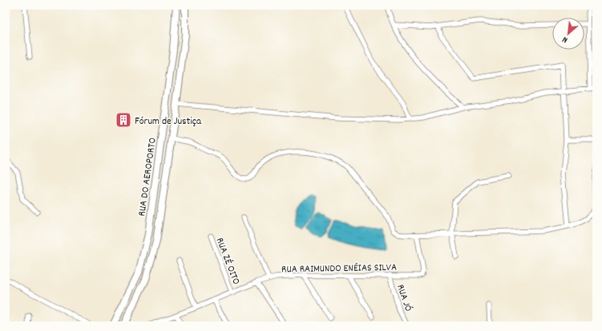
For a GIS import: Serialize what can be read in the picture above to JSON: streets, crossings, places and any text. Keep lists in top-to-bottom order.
{
  "streets": {
    "main road": ["RUA DO AEROPORTO"],
    "street": ["RUA ZÉ OITO", "RUA RAIMUNDO ENÉIAS SILVA", "RUA JÓ"]
  },
  "crossings": [
    ["RUA ZÉ OITO", "RUA RAIMUNDO ENÉIAS SILVA"],
    ["RUA RAIMUNDO ENÉIAS SILVA", "RUA JÓ"]
  ],
  "places": {
    "building": ["Fórum de Justiça"]
  },
  "north": "bottom left"
}
